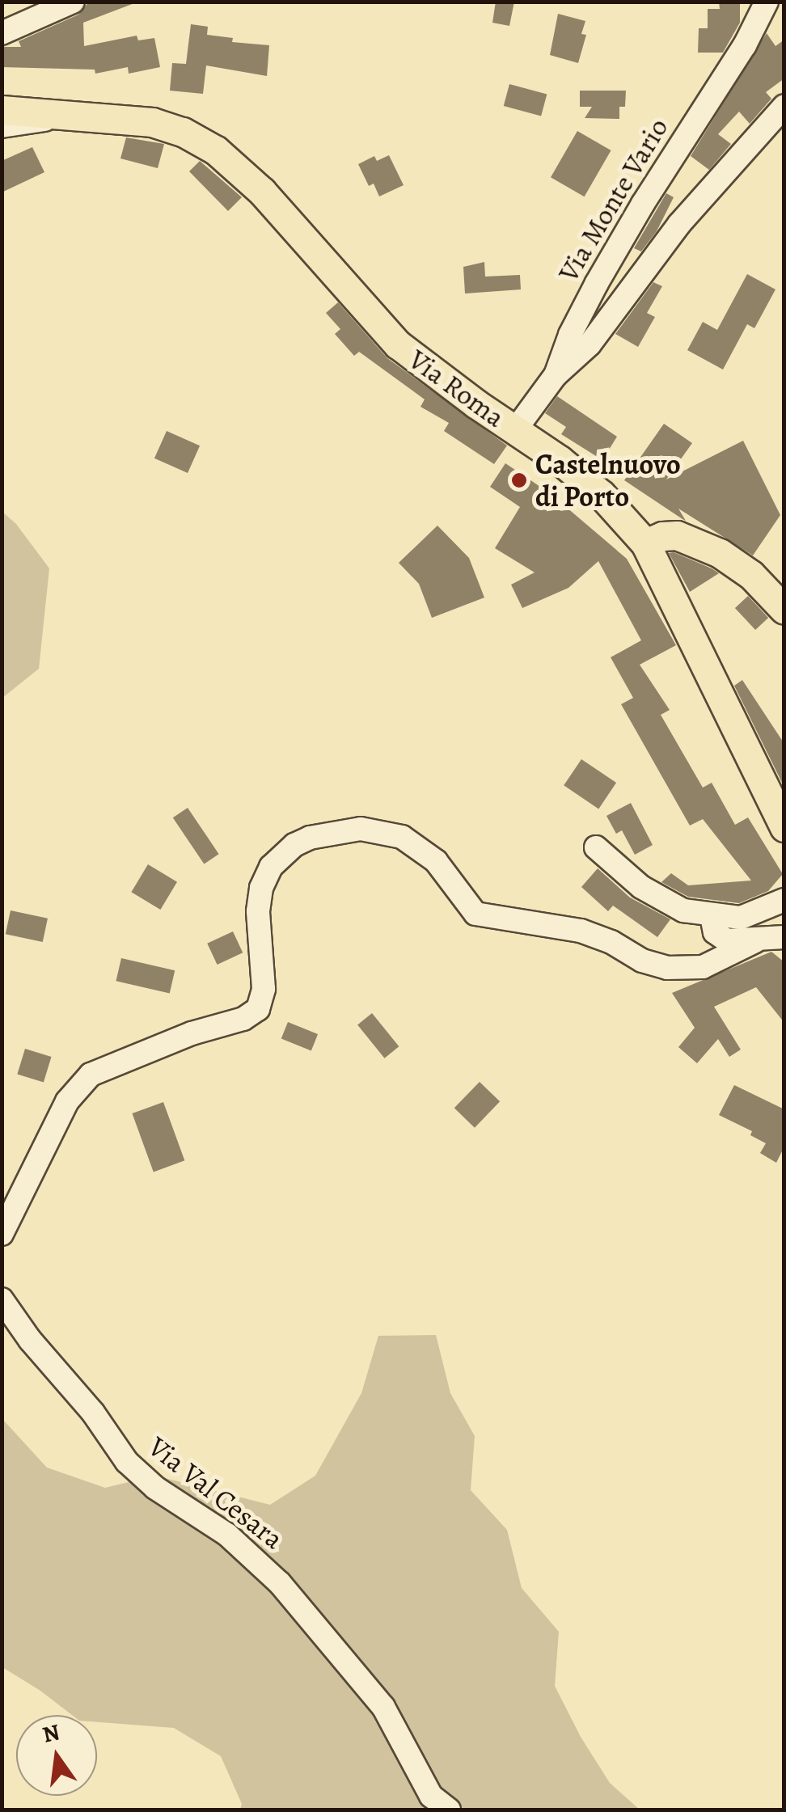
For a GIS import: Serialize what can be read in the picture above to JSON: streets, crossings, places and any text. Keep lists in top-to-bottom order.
{
  "streets": {
    "main road": ["Via Roma"],
    "street": ["Via Monte Vario", "Via Val Cesara"]
  },
  "crossings": [
    ["Via Monte Vario", "Via Roma"]
  ],
  "places": ["Castelnuovo di Porto"],
  "north": "top"
}
